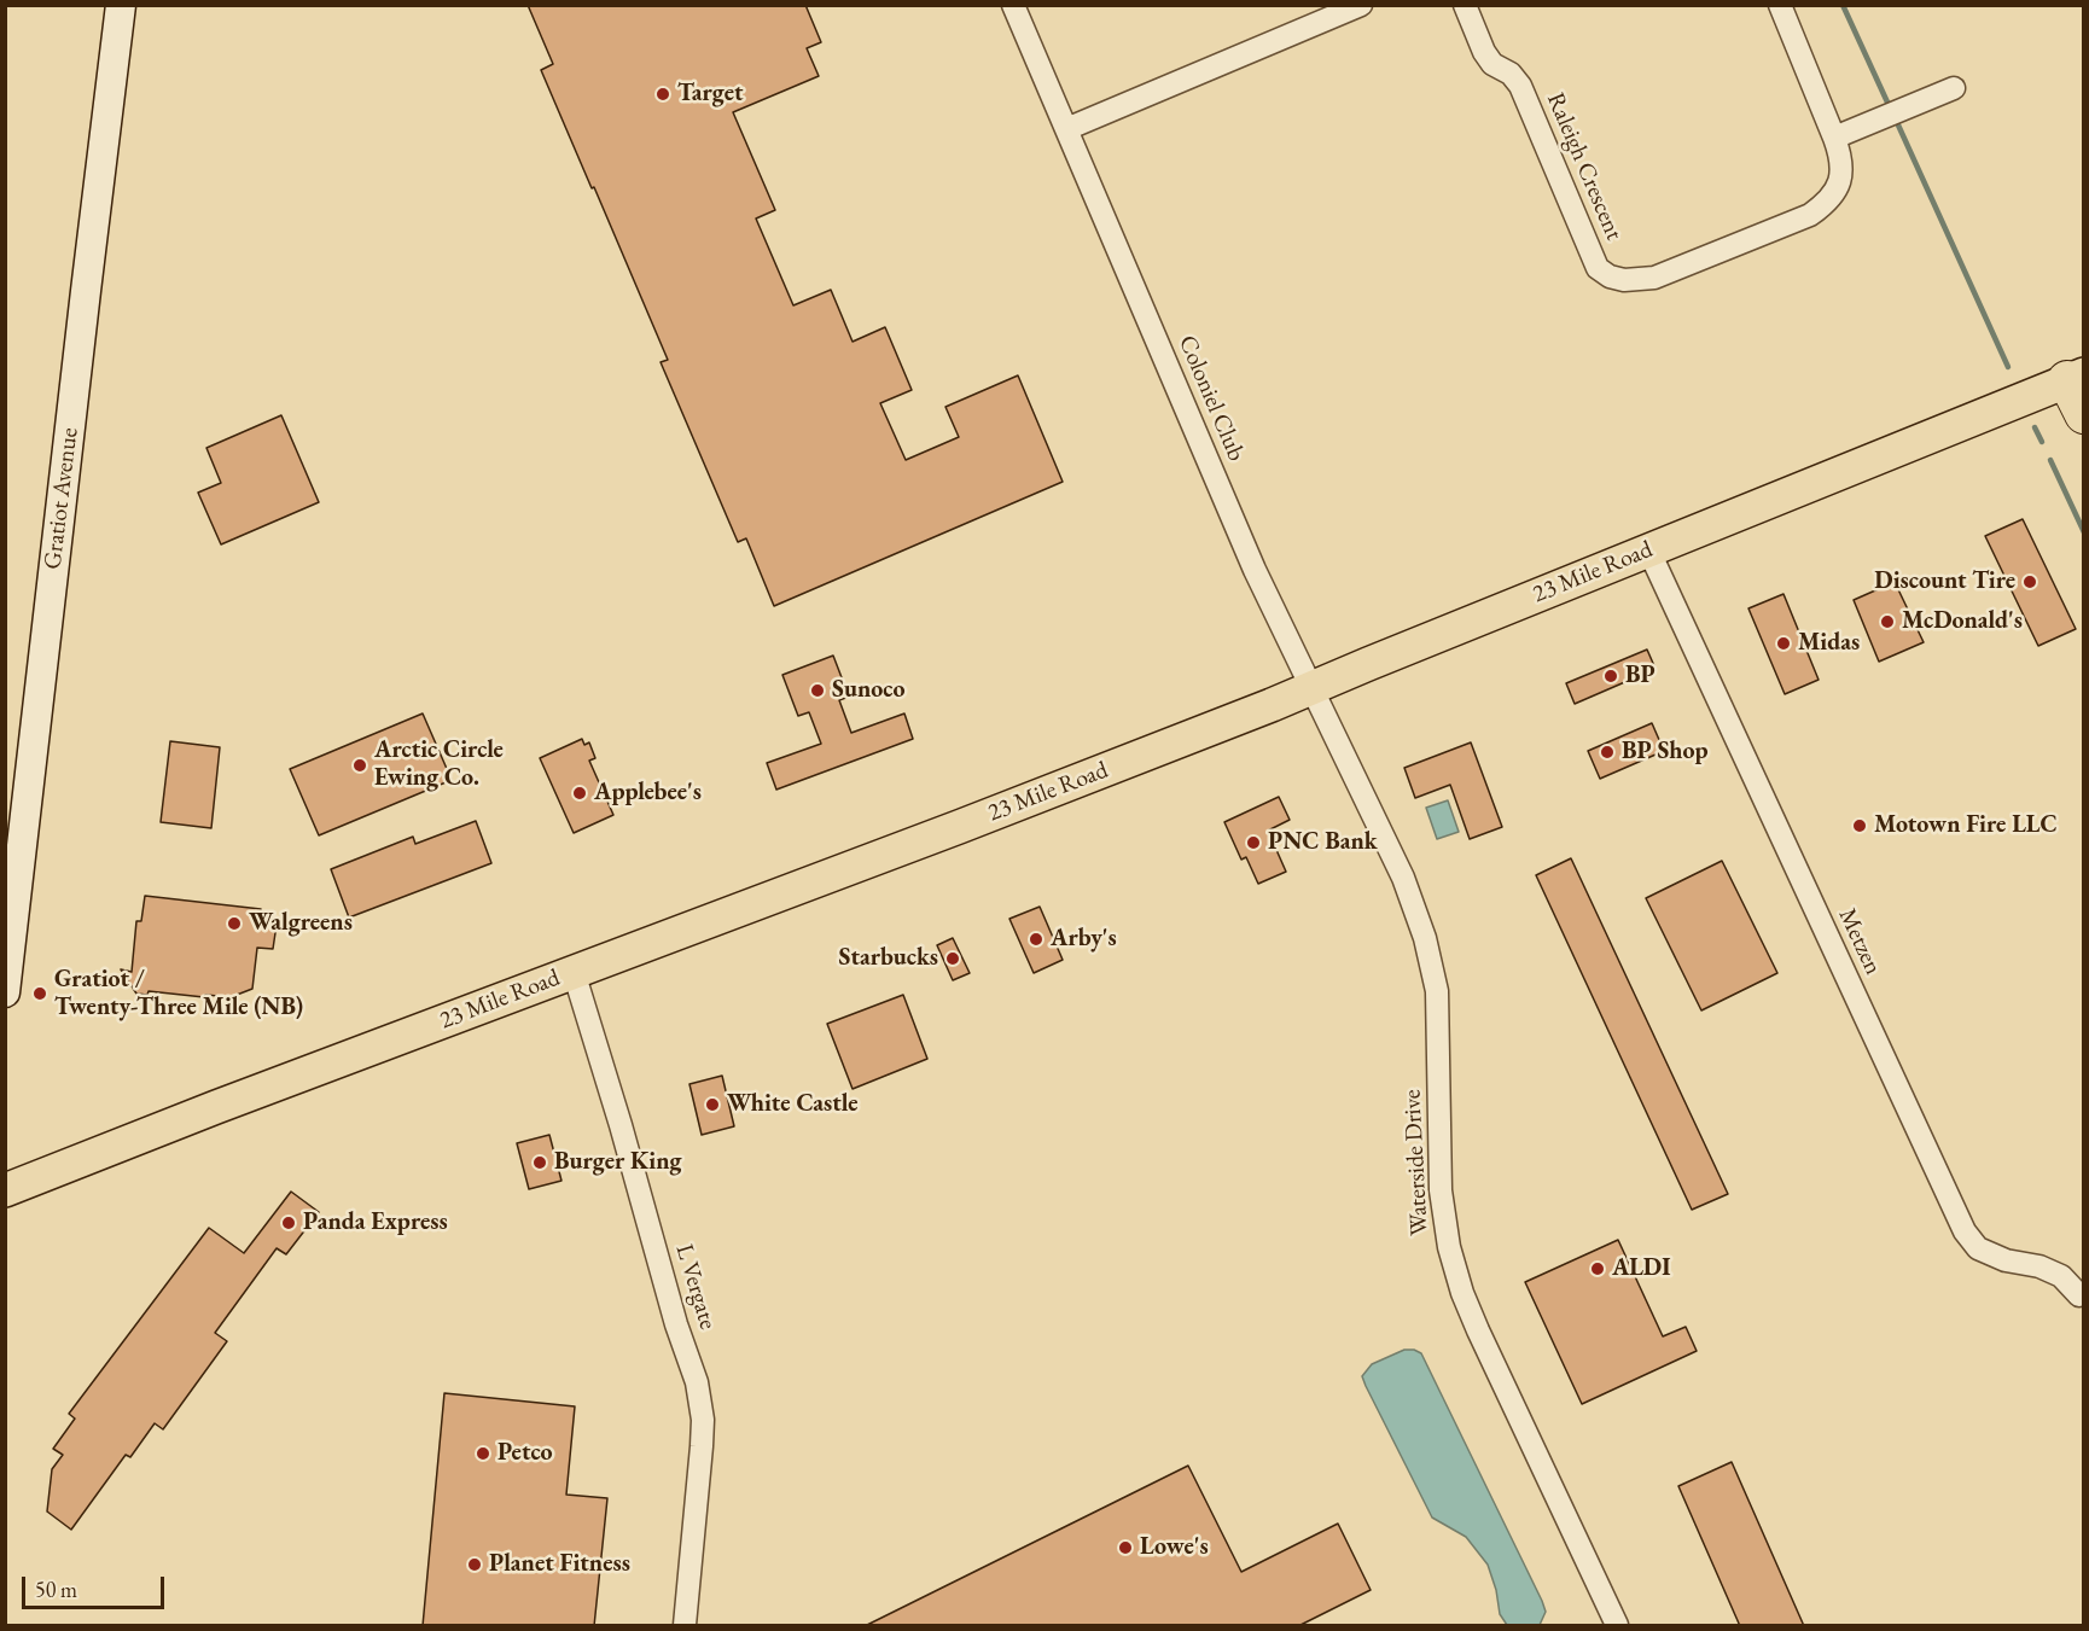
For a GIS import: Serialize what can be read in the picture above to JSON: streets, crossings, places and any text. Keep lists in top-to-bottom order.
{
  "streets": {
    "main road": ["Gratiot Avenue", "23 Mile Road"],
    "street": [
      "Raleigh Crescent",
      "Coloniel Club",
      "Metzen",
      "Waterside Drive",
      "L Vergate"
    ]
  },
  "crossings": [
    ["Coloniel Club", "23 Mile Road"],
    ["Coloniel Club", "Waterside Drive"],
    ["23 Mile Road", "Metzen"],
    ["23 Mile Road", "Waterside Drive"],
    ["23 Mile Road", "L Vergate"]
  ],
  "places": [
    "Target",
    "Discount Tire",
    "McDonald's",
    "Midas",
    "BP",
    "Sunoco",
    "BP Shop",
    "Arctic Circle Ewing Co.",
    "Applebee's",
    "Motown Fire LLC",
    "PNC Bank",
    "Walgreens",
    "Arby's",
    "Starbucks",
    "Gratiot / Twenty-Three Mile (NB)",
    "White Castle",
    "Burger King",
    "Panda Express",
    "ALDI",
    "Petco",
    "Lowe's",
    "Planet Fitness"
  ],
  "scale_bar": "50 m"
}
